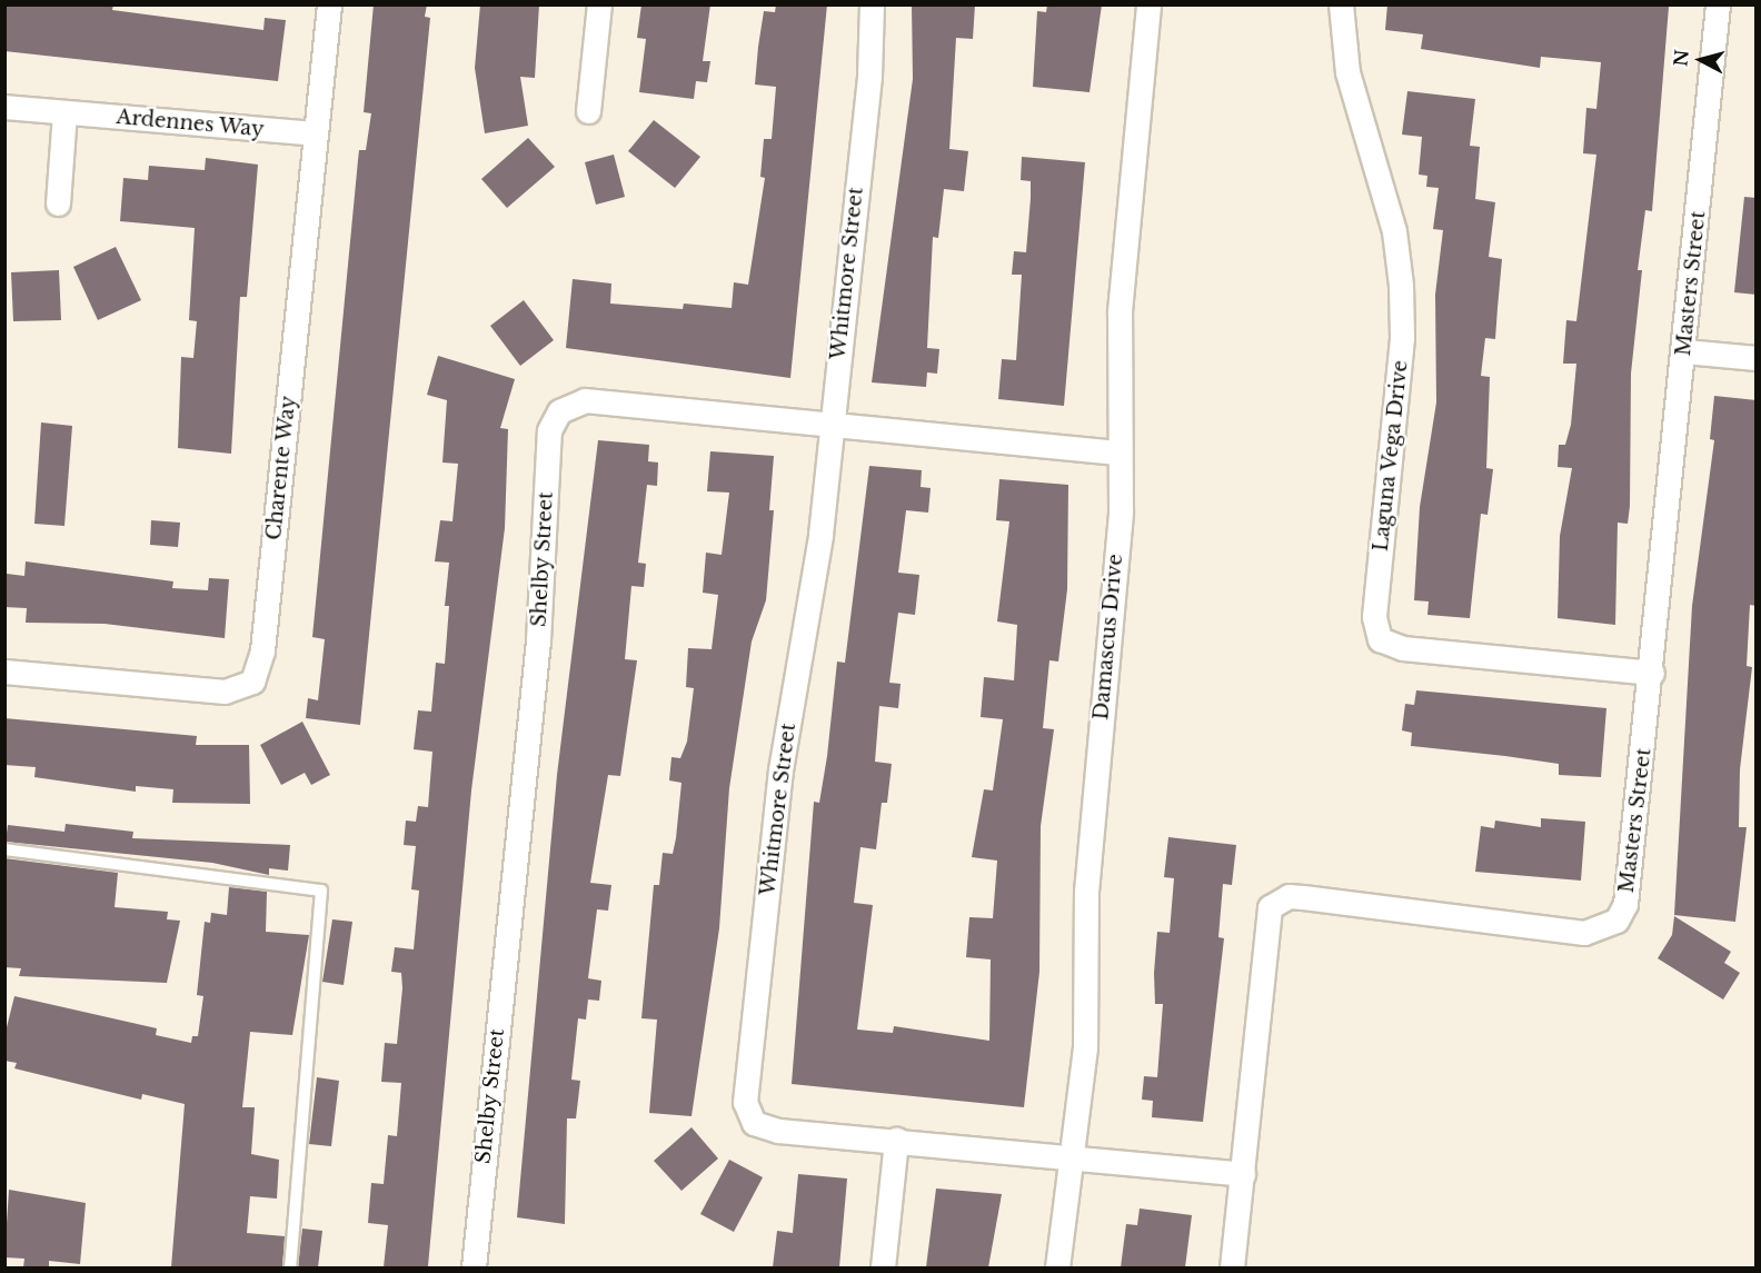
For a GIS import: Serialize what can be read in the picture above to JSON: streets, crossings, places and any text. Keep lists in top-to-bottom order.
{
  "streets": {
    "street": [
      "Ardennes Way",
      "Whitmore Street",
      "Masters Street",
      "Laguna Vega Drive",
      "Charente Way",
      "Shelby Street",
      "Damascus Drive"
    ]
  },
  "crossings": [
    ["Ardennes Way", "Charente Way"],
    ["Whitmore Street", "Masters Street"],
    ["Whitmore Street", "Shelby Street"],
    ["Whitmore Street", "Damascus Drive"],
    ["Masters Street", "Laguna Vega Drive"],
    ["Shelby Street", "Damascus Drive"]
  ],
  "north": "left"
}
